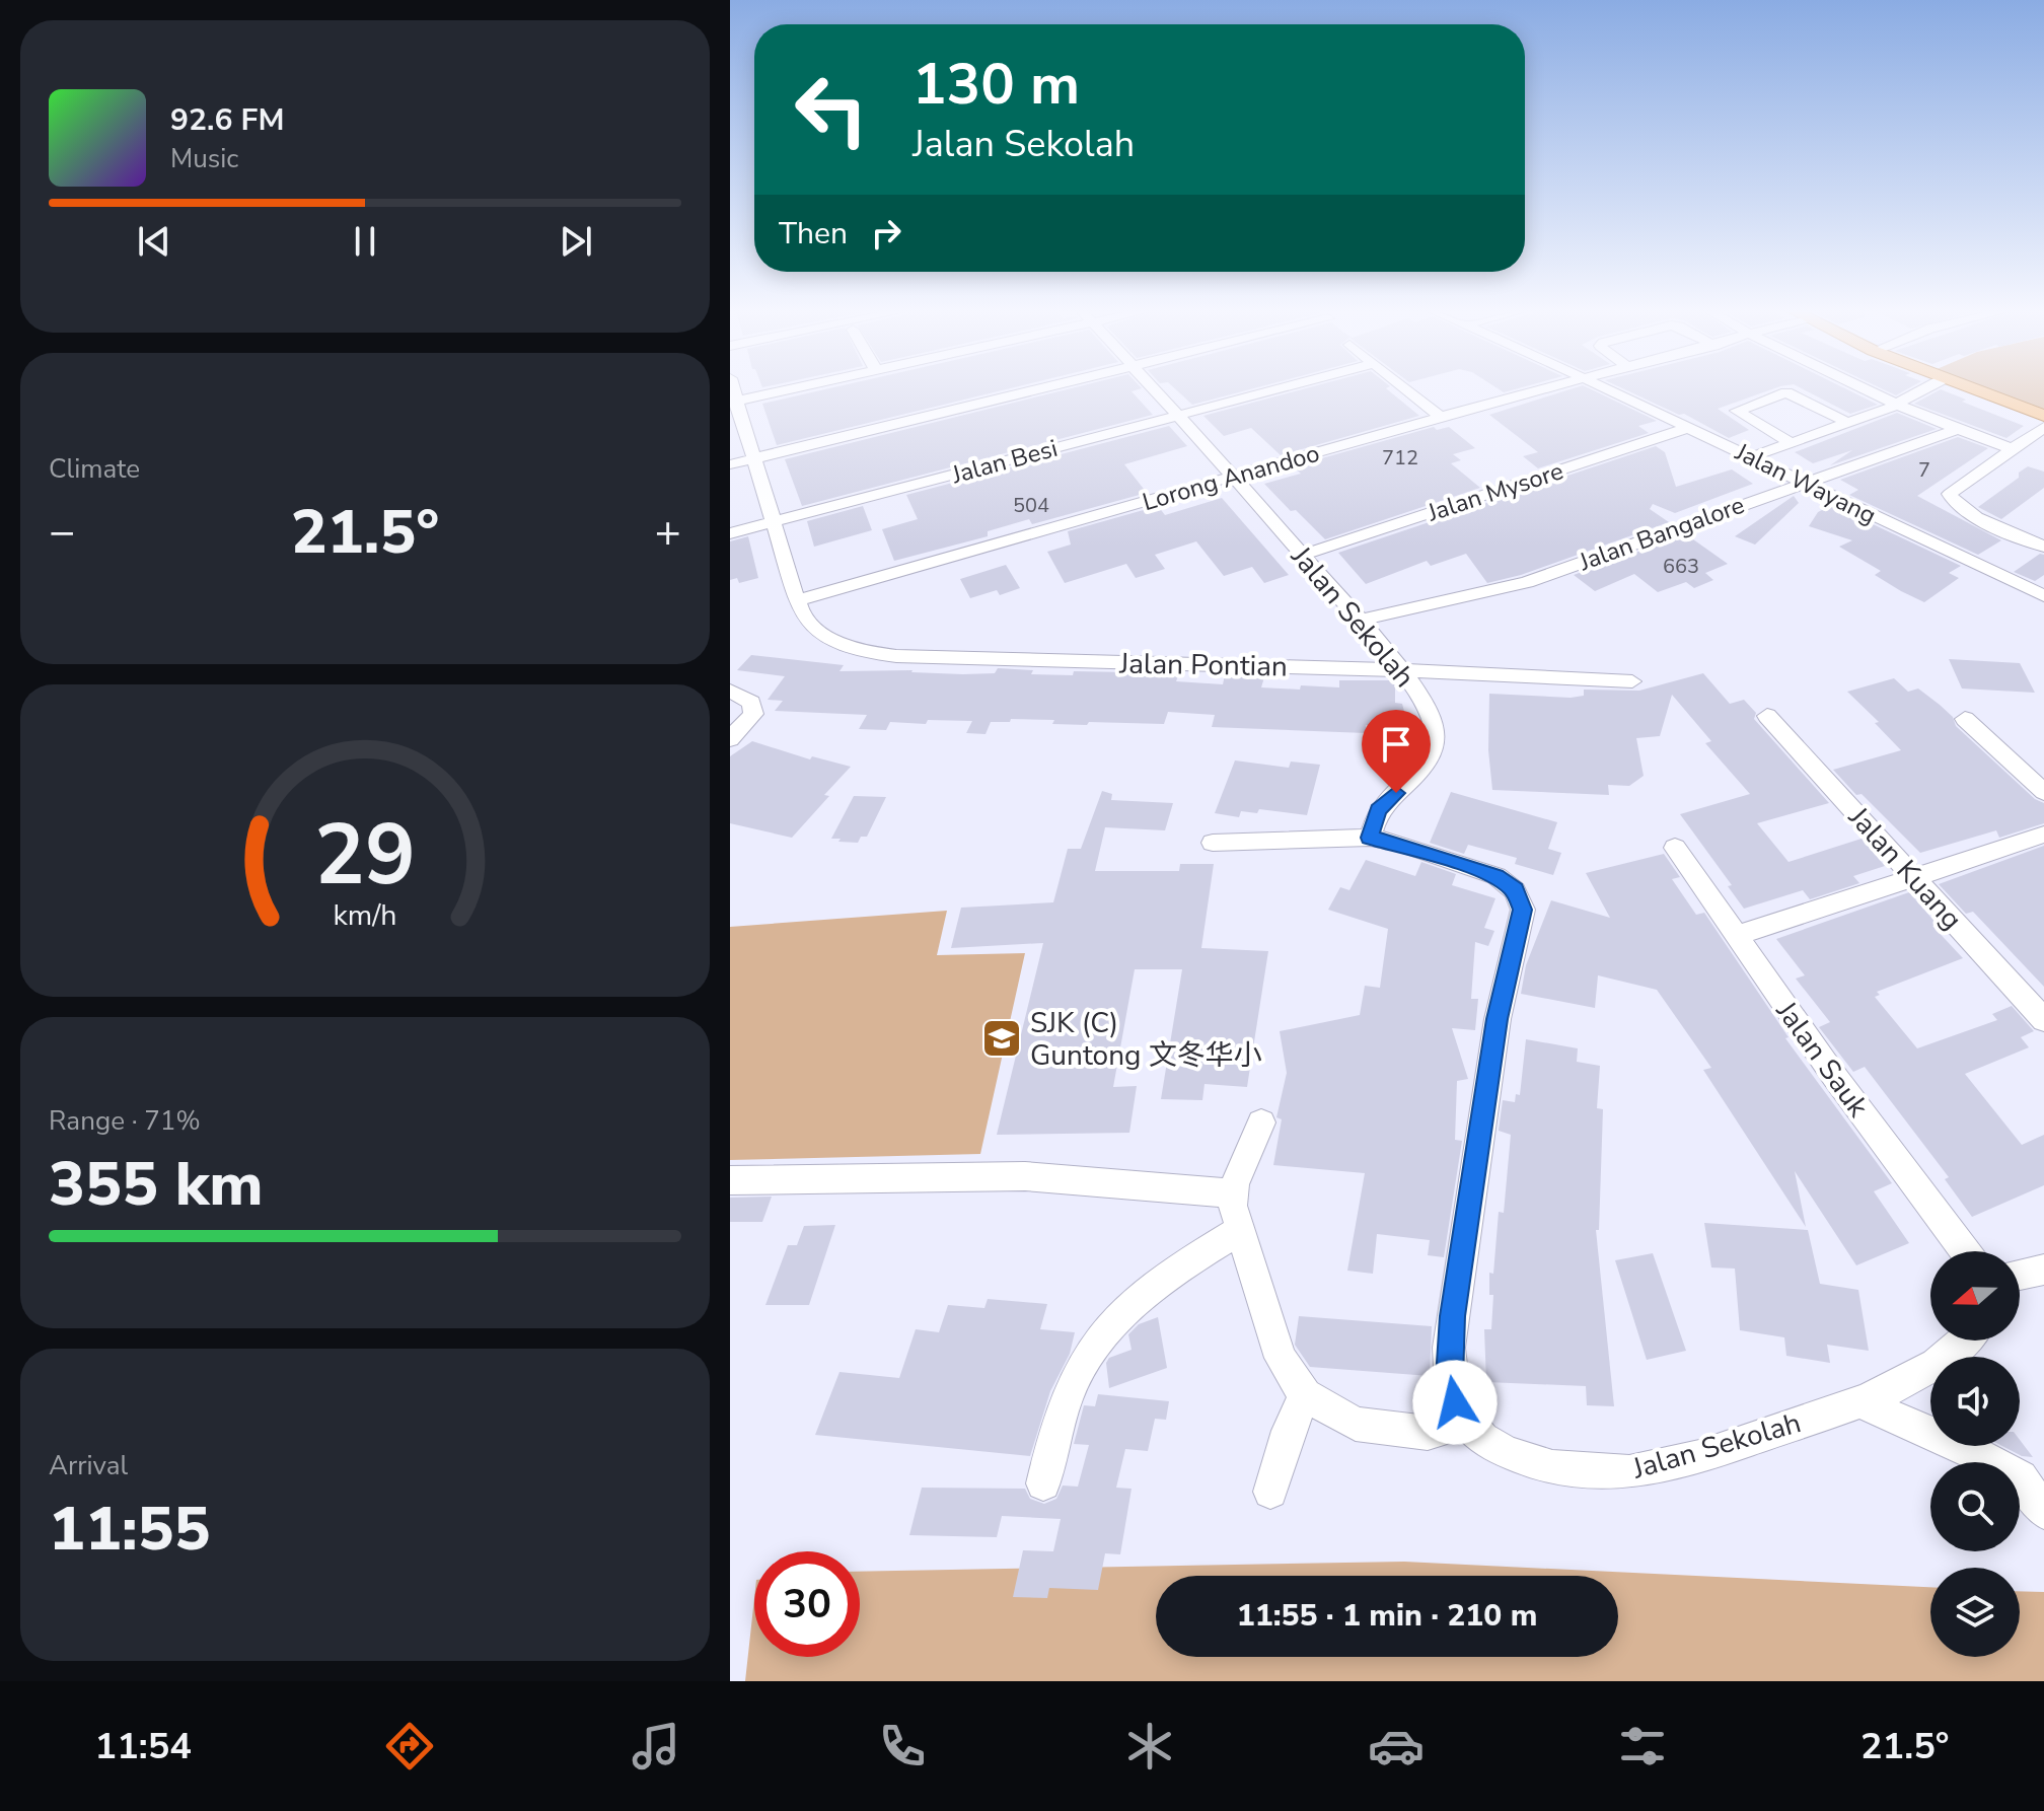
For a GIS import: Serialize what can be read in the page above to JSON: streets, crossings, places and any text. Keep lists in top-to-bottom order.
{
  "streets": {
    "street": [
      "Jalan Besi",
      "Lorong Anandoo",
      "Jalan Wayang",
      "Jalan Mysore",
      "Jalan Bangalore",
      "Jalan Sekolah",
      "Jalan Pontian",
      "Jalan Kuang",
      "Jalan Sauk"
    ]
  },
  "crossings": [
    ["Jalan Besi", "Jalan Sekolah"],
    ["Jalan Besi", "Jalan Pontian"],
    ["Lorong Anandoo", "Jalan Sekolah"],
    ["Lorong Anandoo", "Jalan Pontian"],
    ["Jalan Wayang", "Jalan Mysore"],
    ["Jalan Wayang", "Jalan Bangalore"],
    ["Jalan Mysore", "Jalan Sekolah"],
    ["Jalan Bangalore", "Jalan Sekolah"],
    ["Jalan Sekolah", "Jalan Pontian"]
  ],
  "places": {
    "school or university": ["SJK (C) Guntong 文冬华小"]
  },
  "house_numbers": [
    "712",
    "7",
    "504",
    "663"
  ],
  "north": "left",
  "page": {
    "turn": ["130 m", "Jalan Sekolah"],
    "song": ["92.6 FM", "Music"],
    "then": "Then",
    "tile": [
      "Climate",
      ["Range · 71%", "355 km"],
      ["Arrival", "11:55"]
    ],
    "heat": ["−", "21.5°", "+"],
    "limit": "30",
    "trip": "11:55 · 1 min · 210 m",
    "tabs": ["11:54", "21.5°"],
    "gauge": ["29", "km/h"]
  }
}
